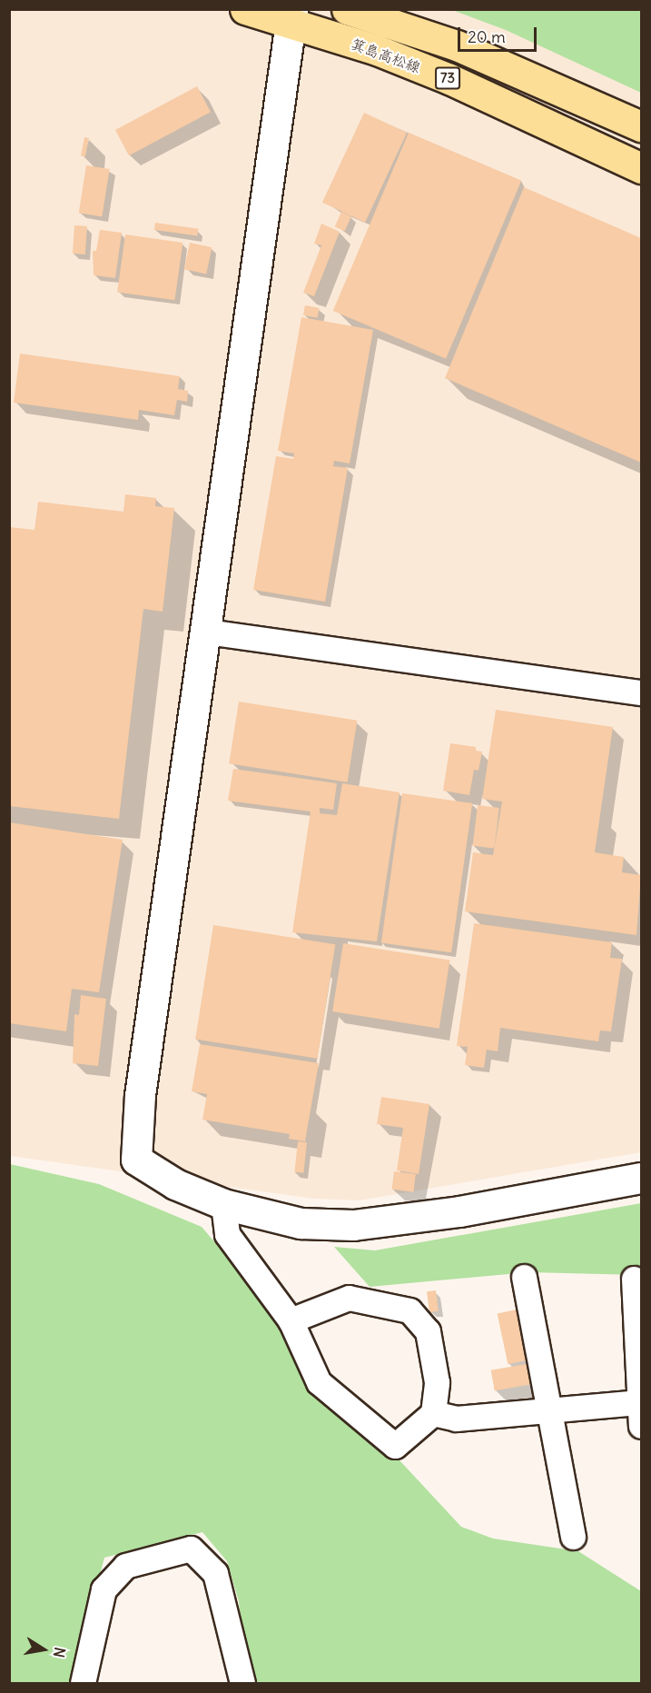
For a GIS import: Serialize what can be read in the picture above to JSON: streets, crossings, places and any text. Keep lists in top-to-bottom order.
{
  "streets": {
    "main road": ["箕島高松線", "73"]
  },
  "scale_bar": "20 m",
  "north": "right"
}
